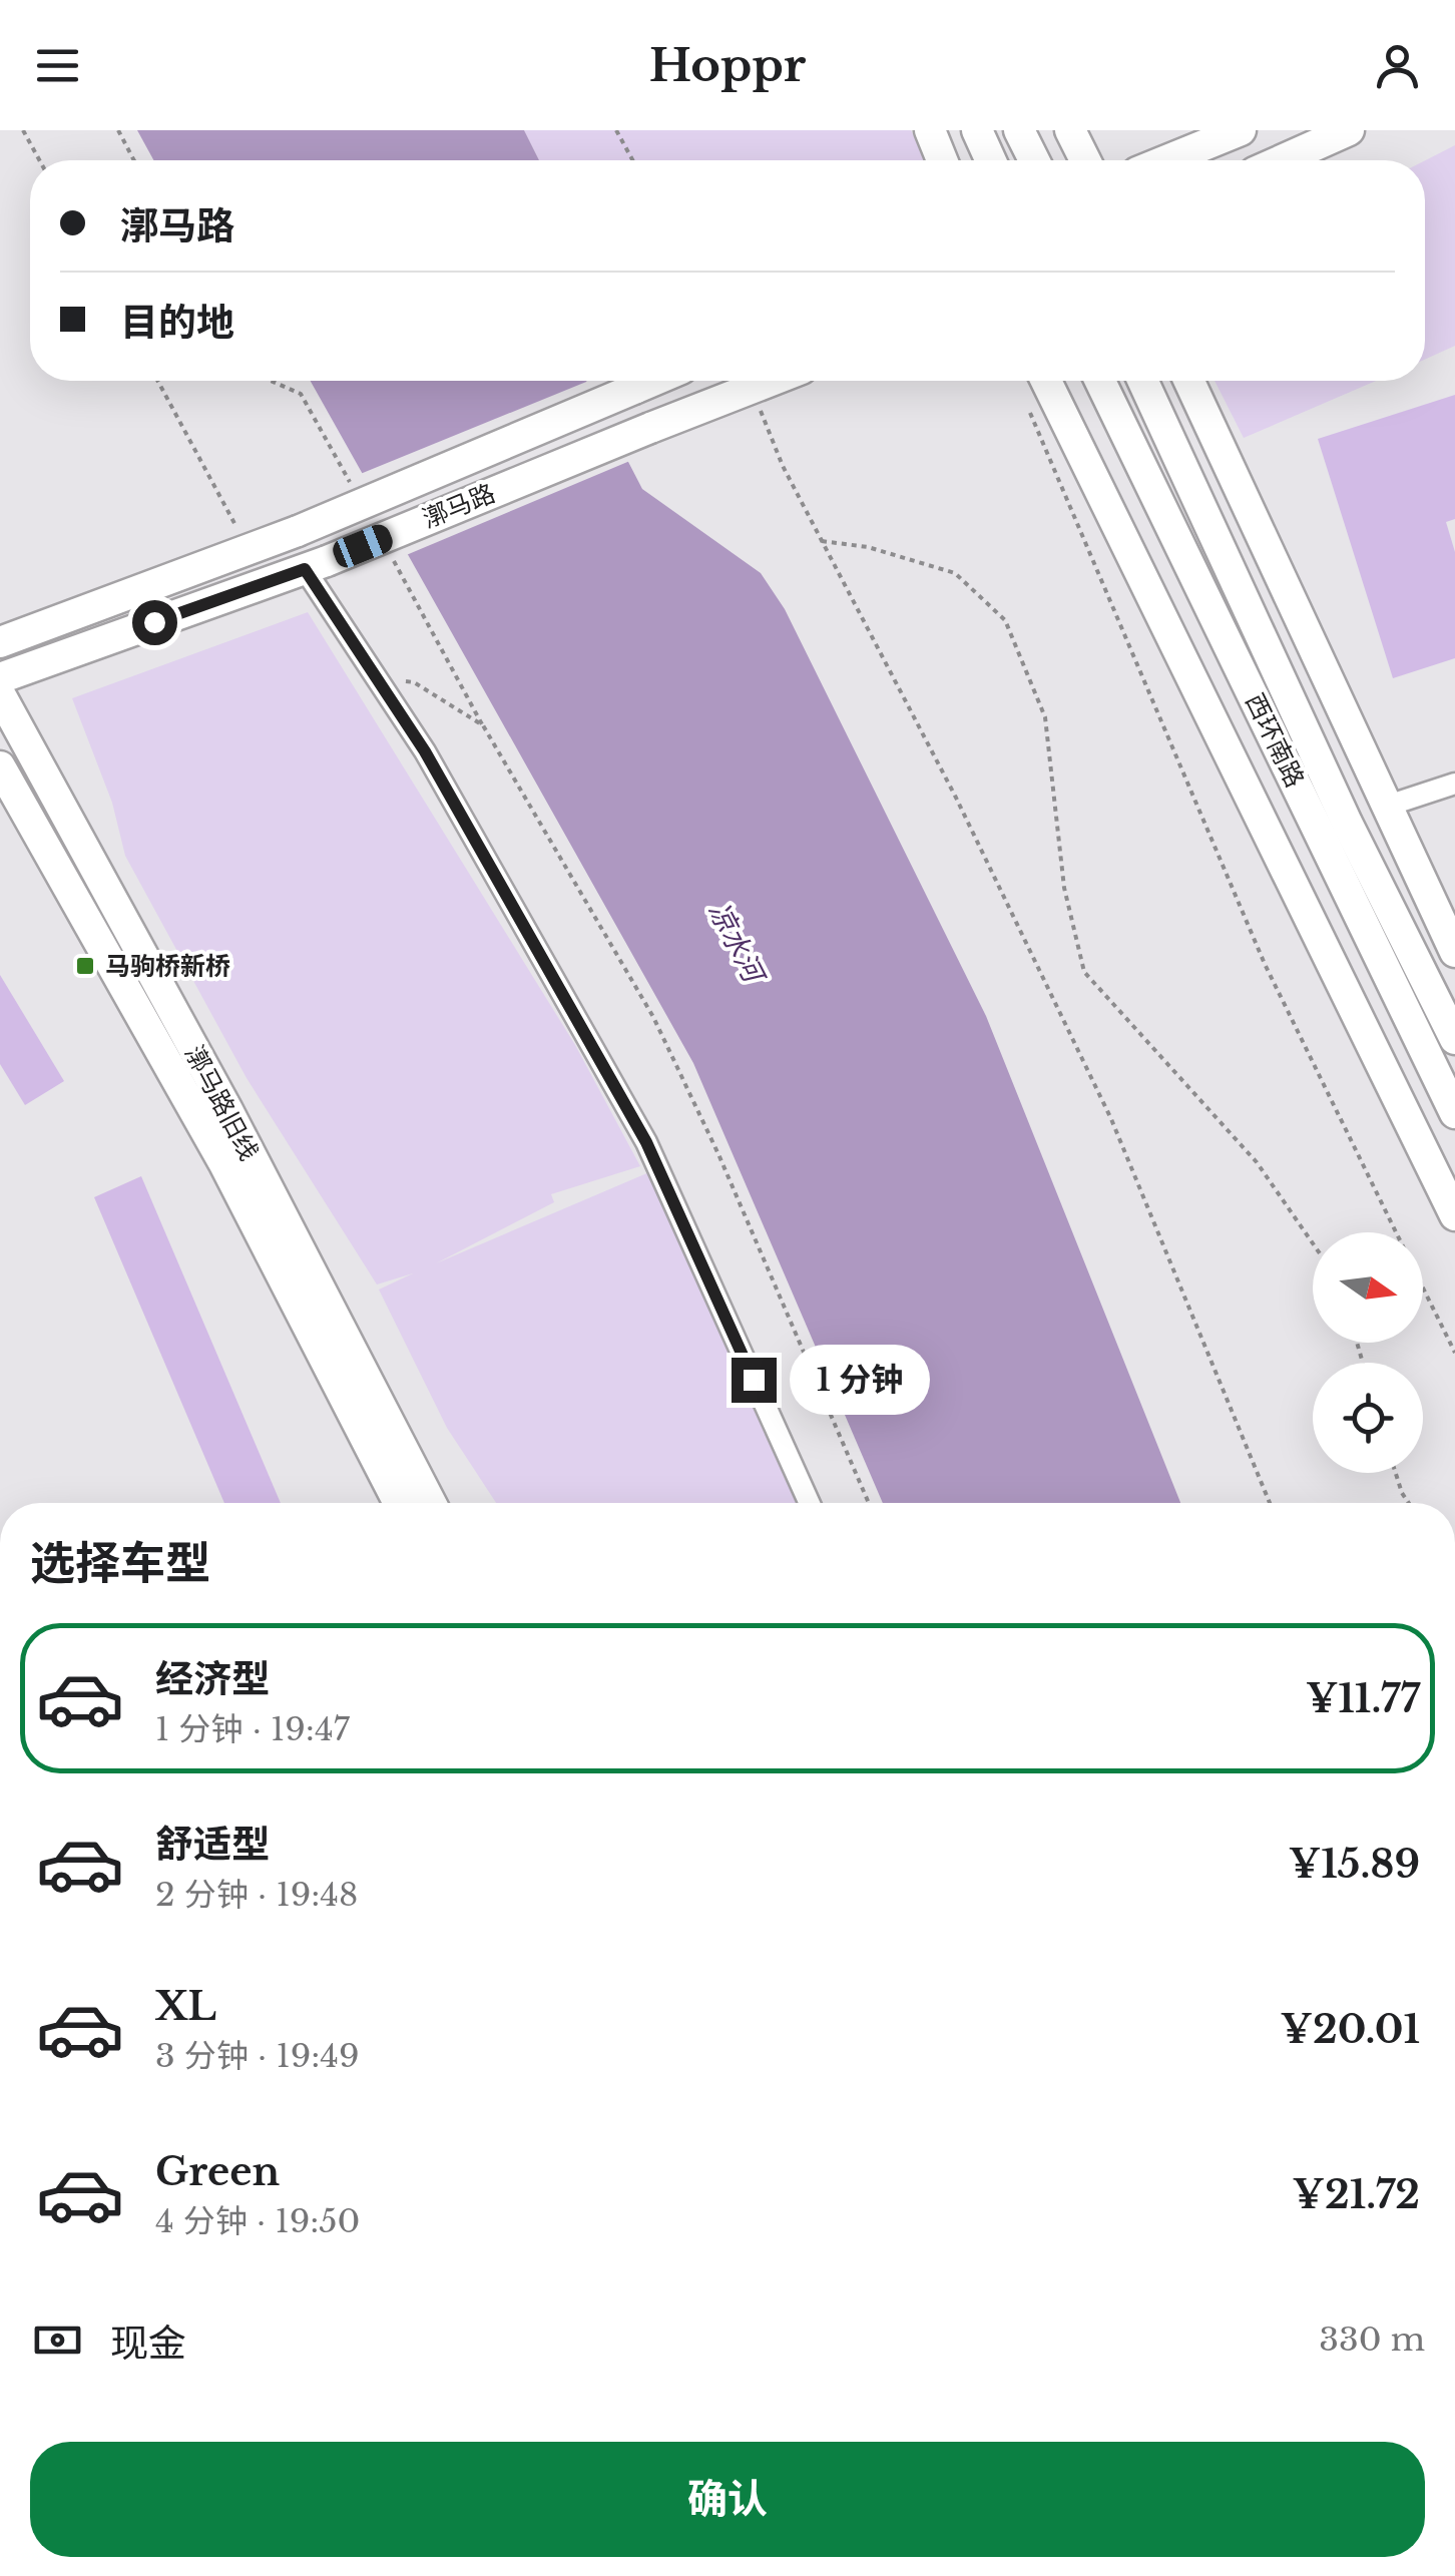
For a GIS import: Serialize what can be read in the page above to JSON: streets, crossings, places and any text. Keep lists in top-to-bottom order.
{
  "streets": {
    "main road": ["漷马路", "西环南路", "漷马路旧线"]
  },
  "water": ["凉水河"],
  "places": {
    "transit": ["马驹桥新桥"]
  },
  "north": "right",
  "page": {
    "header": "Hoppr",
    "banner": ["漷马路", "目的地"],
    "bubble": "1 分钟",
    "heading": "选择车型",
    "list": [
      {
        "name": "经济型",
        "note": "1 分钟 · 19:47",
        "value": "¥11.77"
      },
      {
        "name": "舒适型",
        "note": "2 分钟 · 19:48",
        "value": "¥15.89"
      },
      {
        "name": "XL",
        "note": "3 分钟 · 19:49",
        "value": "¥20.01"
      },
      {
        "name": "Green",
        "note": "4 分钟 · 19:50",
        "value": "¥21.72"
      }
    ],
    "pay": ["现金", "330 m"],
    "buttons": "确认"
  }
}
